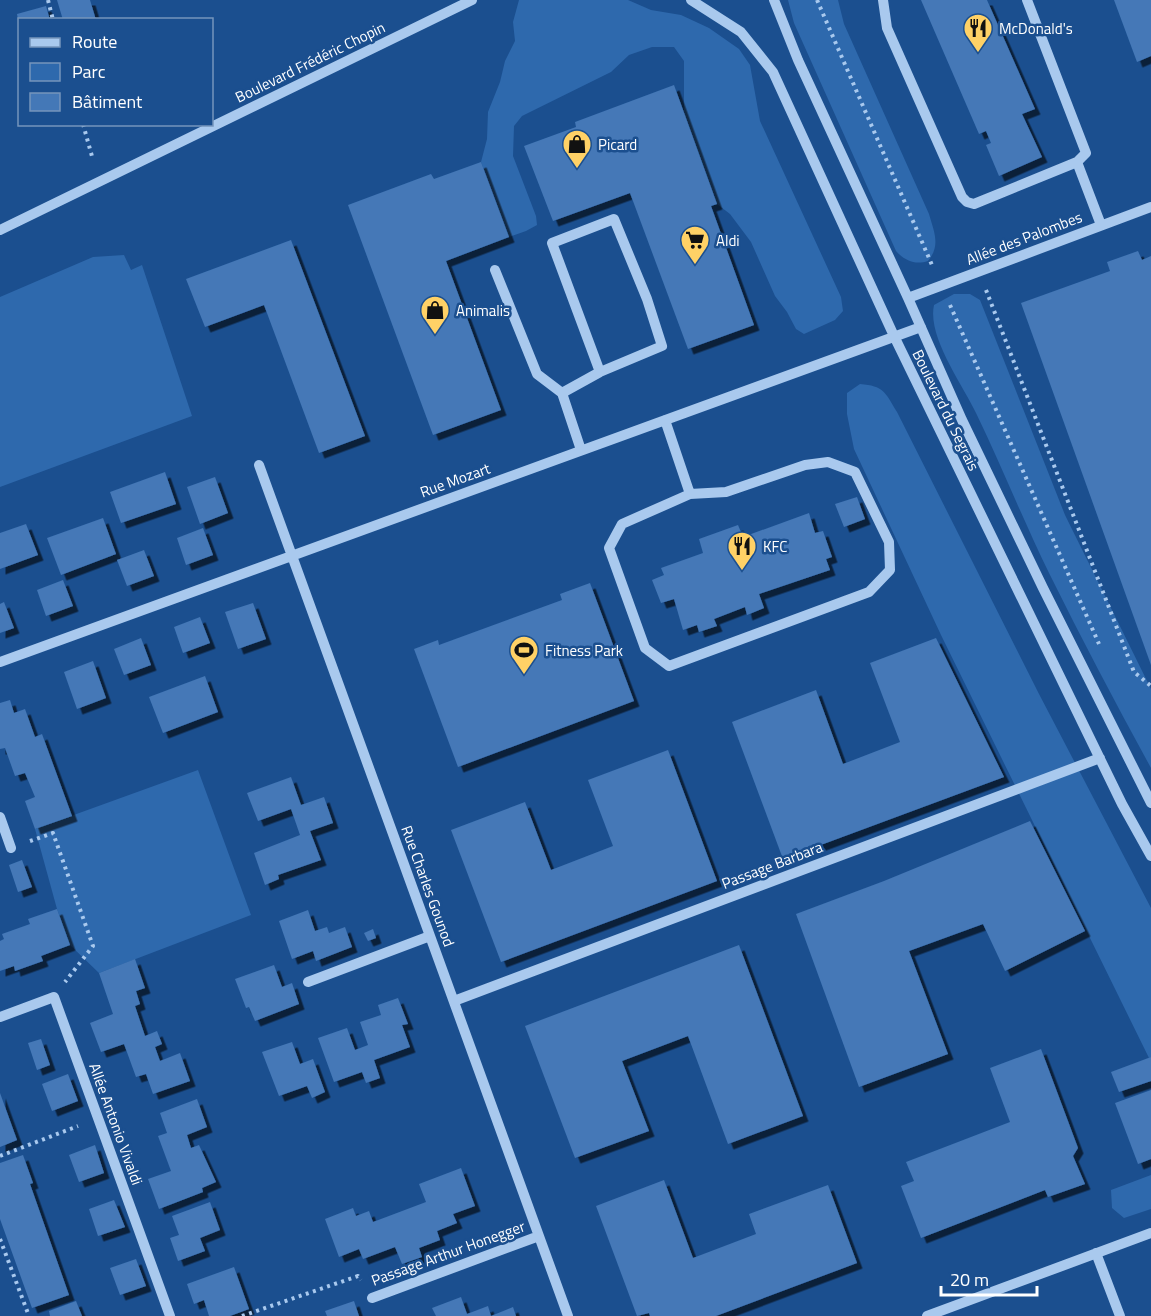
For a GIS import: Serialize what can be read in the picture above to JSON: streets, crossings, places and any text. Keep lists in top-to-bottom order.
{
  "streets": {
    "street": [
      "Boulevard Frédéric Chopin",
      "Allée des Palombes",
      "Boulevard du Segrais",
      "Rue Mozart",
      "Passage Barbara",
      "Rue Charles Gounod",
      "Allée Antonio Vivaldi",
      "Passage Arthur Honegger"
    ]
  },
  "crossings": [
    ["Allée des Palombes", "Boulevard du Segrais"],
    ["Boulevard du Segrais", "Rue Mozart"],
    ["Boulevard du Segrais", "Passage Barbara"],
    ["Rue Mozart", "Rue Charles Gounod"],
    ["Passage Barbara", "Rue Charles Gounod"],
    ["Rue Charles Gounod", "Passage Arthur Honegger"]
  ],
  "places": {
    "restaurant": ["McDonald's", "KFC"],
    "shop": ["Picard", "Animalis"],
    "supermarket": ["Aldi"],
    "sports": ["Fitness Park"]
  },
  "legend": ["Route", "Parc", "Bâtiment"],
  "scale_bar": "20 m"
}
